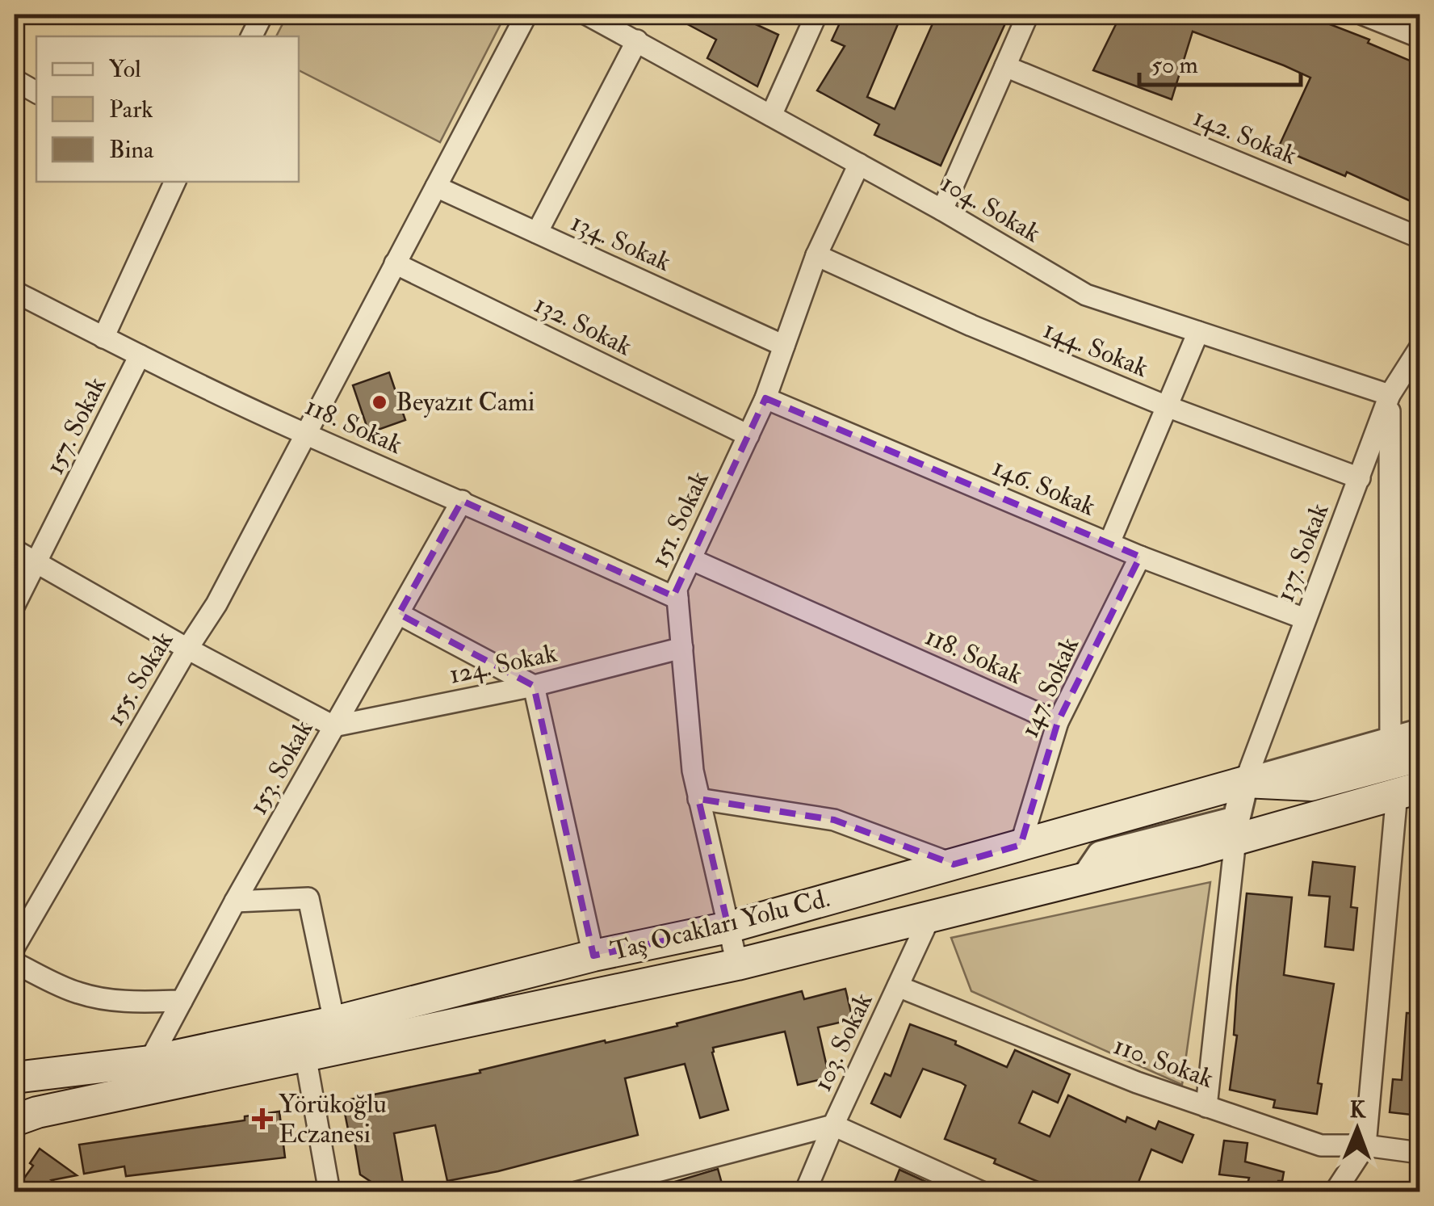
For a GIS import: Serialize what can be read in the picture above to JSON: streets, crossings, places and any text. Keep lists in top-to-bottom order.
{
  "streets": {
    "main road": ["Taş Ocakları Yolu Cd."],
    "street": [
      "142. Sokak",
      "104. Sokak",
      "134. Sokak",
      "132. Sokak",
      "144. Sokak",
      "157. Sokak",
      "118. Sokak",
      "146. Sokak",
      "151. Sokak",
      "137. Sokak",
      "124. Sokak",
      "155. Sokak",
      "147. Sokak",
      "153. Sokak",
      "103. Sokak",
      "110. Sokak"
    ]
  },
  "crossings": [
    ["104. Sokak", "151. Sokak"],
    ["104. Sokak", "137. Sokak"],
    ["134. Sokak", "151. Sokak"],
    ["134. Sokak", "155. Sokak"],
    ["132. Sokak", "151. Sokak"],
    ["132. Sokak", "155. Sokak"],
    ["144. Sokak", "151. Sokak"],
    ["144. Sokak", "137. Sokak"],
    ["157. Sokak", "118. Sokak"],
    ["118. Sokak", "151. Sokak"],
    ["118. Sokak", "155. Sokak"],
    ["118. Sokak", "147. Sokak"],
    ["118. Sokak", "153. Sokak"],
    ["146. Sokak", "151. Sokak"],
    ["146. Sokak", "137. Sokak"],
    ["146. Sokak", "147. Sokak"],
    ["151. Sokak", "124. Sokak"],
    ["151. Sokak", "Taş Ocakları Yolu Cd."],
    ["137. Sokak", "Taş Ocakları Yolu Cd."],
    ["124. Sokak", "153. Sokak"],
    ["147. Sokak", "Taş Ocakları Yolu Cd."],
    ["153. Sokak", "Taş Ocakları Yolu Cd."],
    ["Taş Ocakları Yolu Cd.", "103. Sokak"],
    ["103. Sokak", "110. Sokak"]
  ],
  "places": {
    "other": ["Beyazıt Cami"],
    "health": ["Yörükoğlu Eczanesi"]
  },
  "legend": ["Yol", "Park", "Bina"],
  "scale_bar": "50 m",
  "north": "top"
}
